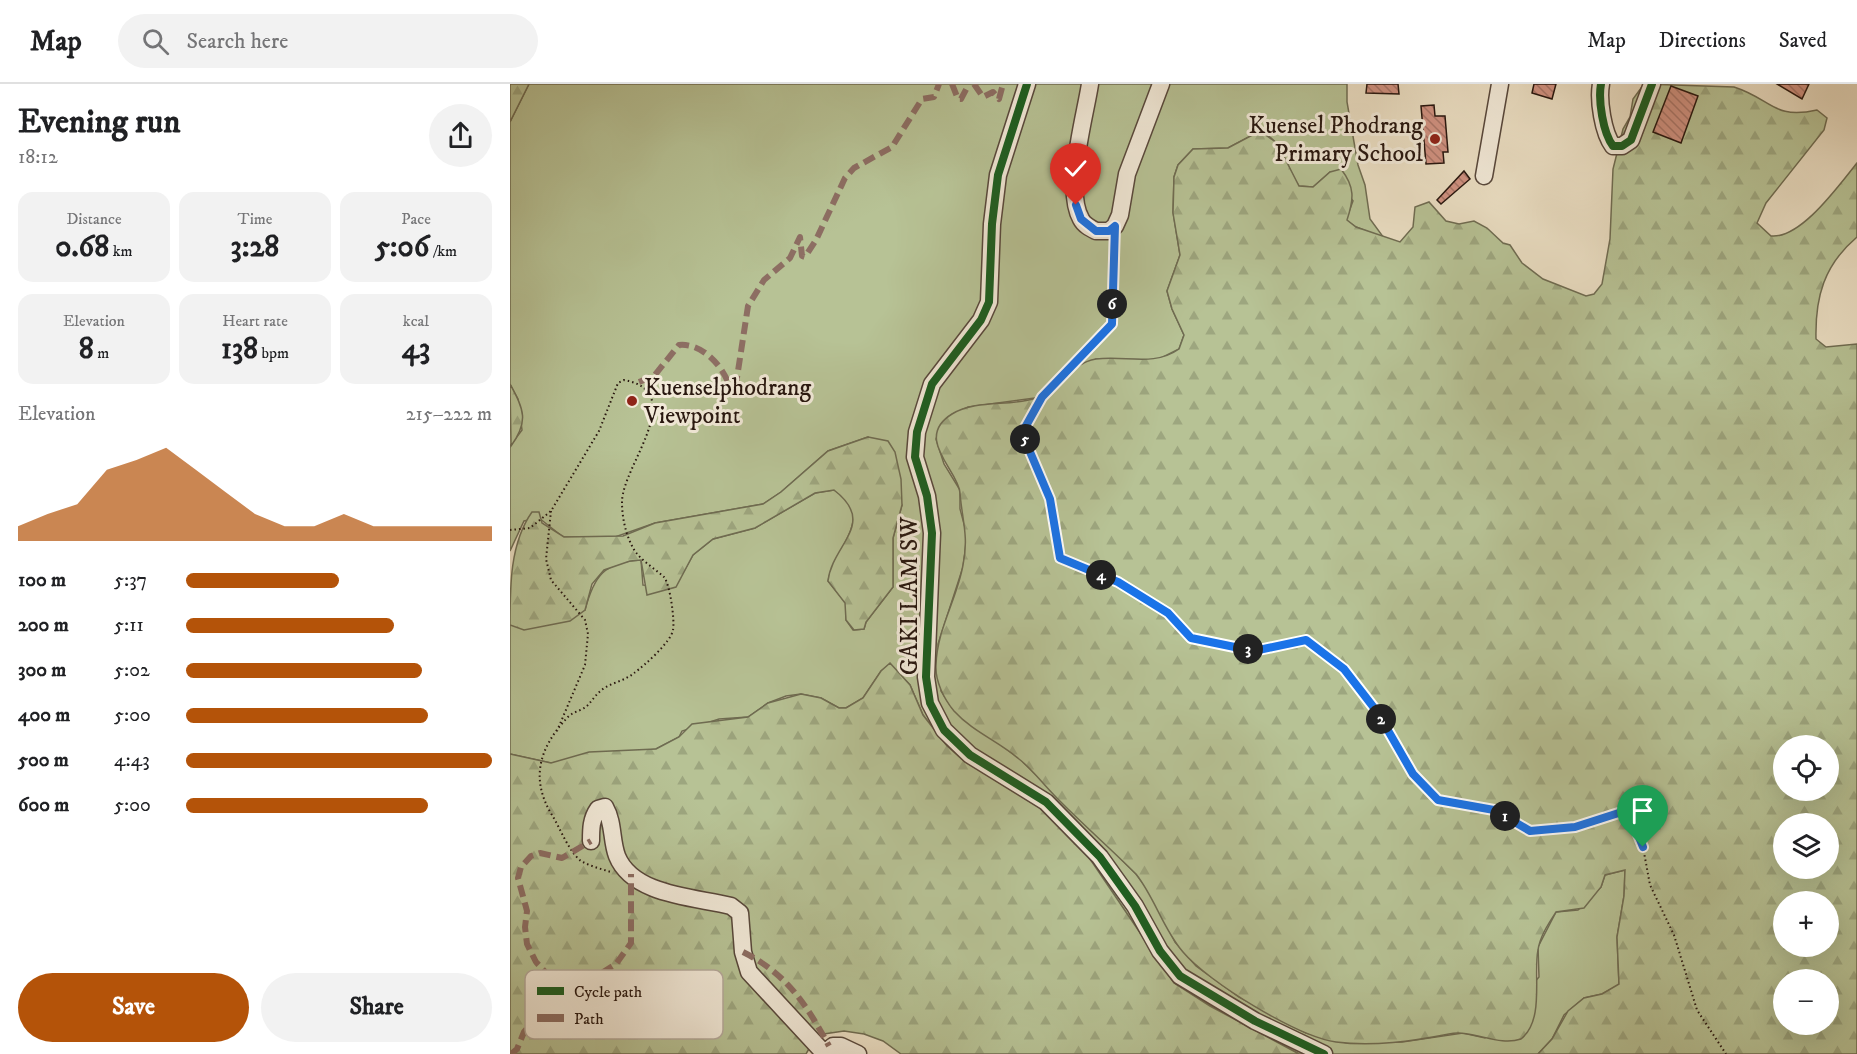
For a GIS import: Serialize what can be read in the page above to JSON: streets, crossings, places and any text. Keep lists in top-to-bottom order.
{
  "streets": {
    "street": ["GAKI LAM SW"]
  },
  "places": ["Kuensel Phodrang Primary School", "Kuenselphodrang Viewpoint"],
  "legend": ["Cycle path", "Path"],
  "page": {
    "header": "Map",
    "search": "Search here",
    "nav": ["Map", "Directions", "Saved"],
    "heading": ["Evening run", "18:12"],
    "stats": [
      ["Distance", "0.68 km"],
      ["Time", "3:28"],
      ["Pace", "5:06 /km"],
      ["Elevation", "8 m"],
      ["Heart rate", "138 bpm"],
      ["kcal", "43"]
    ],
    "pins": [
      "6",
      "5",
      "4",
      "3",
      "2",
      "1"
    ],
    "chart": ["Elevation", "215–222 m"],
    "list": [
      {
        "name": "100 m",
        "note": "5:37"
      },
      {
        "name": "200 m",
        "note": "5:11"
      },
      {
        "name": "300 m",
        "note": "5:02"
      },
      {
        "name": "400 m",
        "note": "5:00"
      },
      {
        "name": "500 m",
        "note": "4:43"
      },
      {
        "name": "600 m",
        "note": "5:00"
      }
    ],
    "map_buttons": ["+", "−"],
    "buttons": ["Save", "Share"]
  }
}
